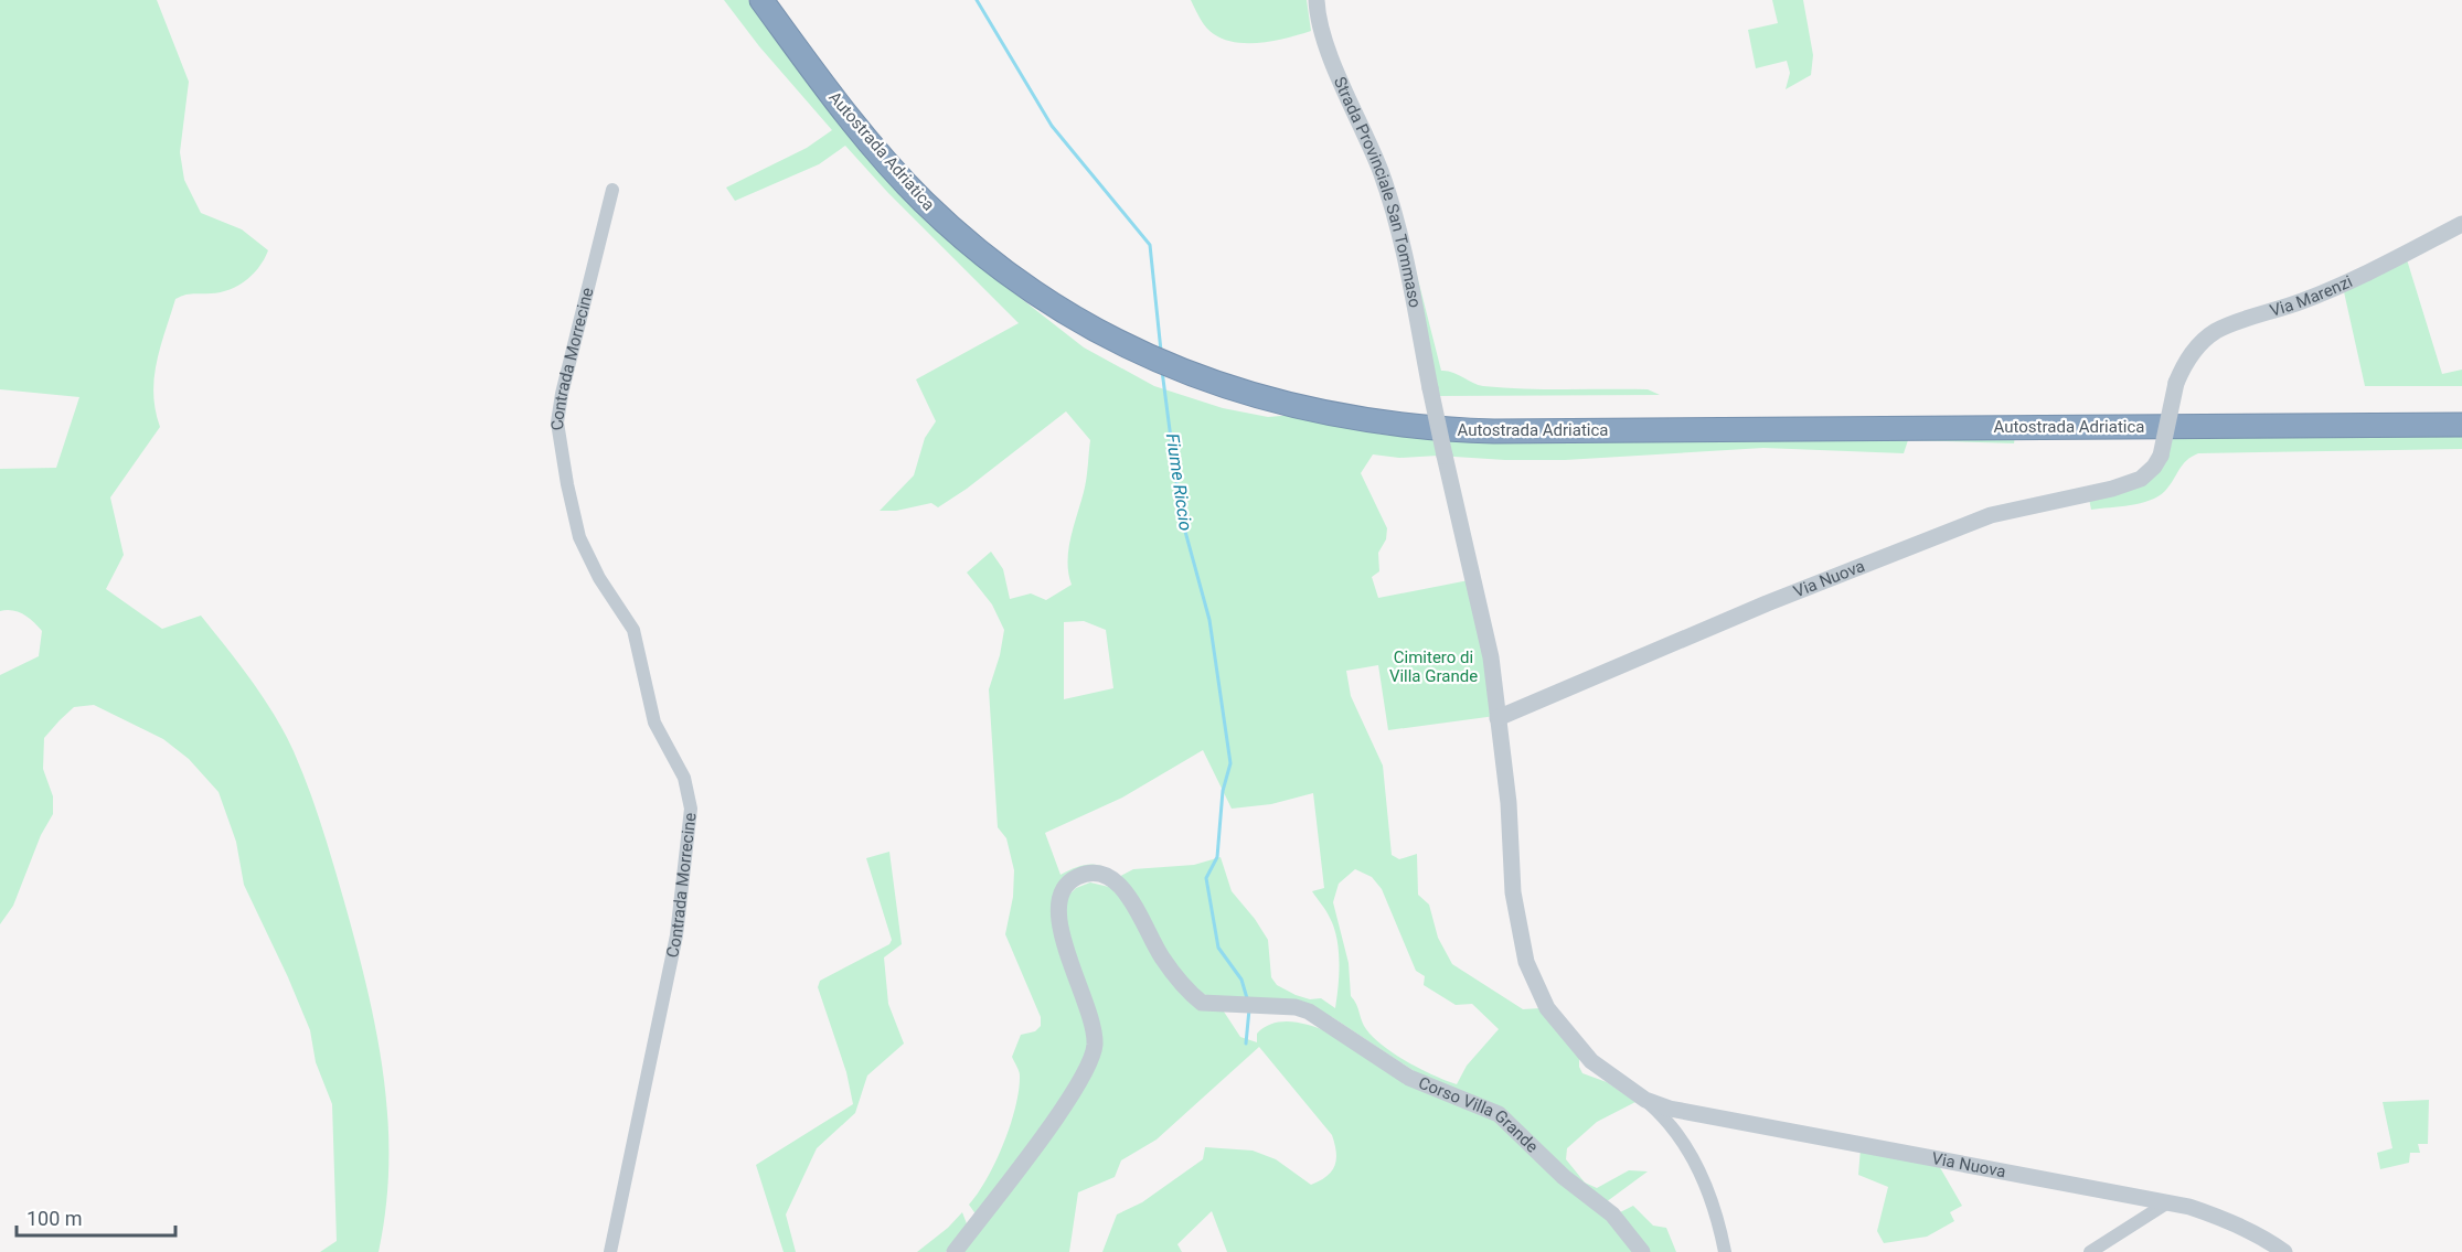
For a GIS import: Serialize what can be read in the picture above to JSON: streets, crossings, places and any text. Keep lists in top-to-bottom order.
{
  "streets": {
    "highway": ["Autostrada Adriatica"],
    "street": [
      "Strada Provinciale San Tommaso",
      "Via Marenzi",
      "Contrada Morrecine",
      "Via Nuova",
      "Corso Villa Grande"
    ]
  },
  "crossings": [
    ["Strada Provinciale San Tommaso", "Via Nuova"],
    ["Via Marenzi", "Via Nuova"]
  ],
  "water": ["Fiume Riccio"],
  "parks": ["Cimitero di Villa Grande"],
  "scale_bar": "100 m"
}
